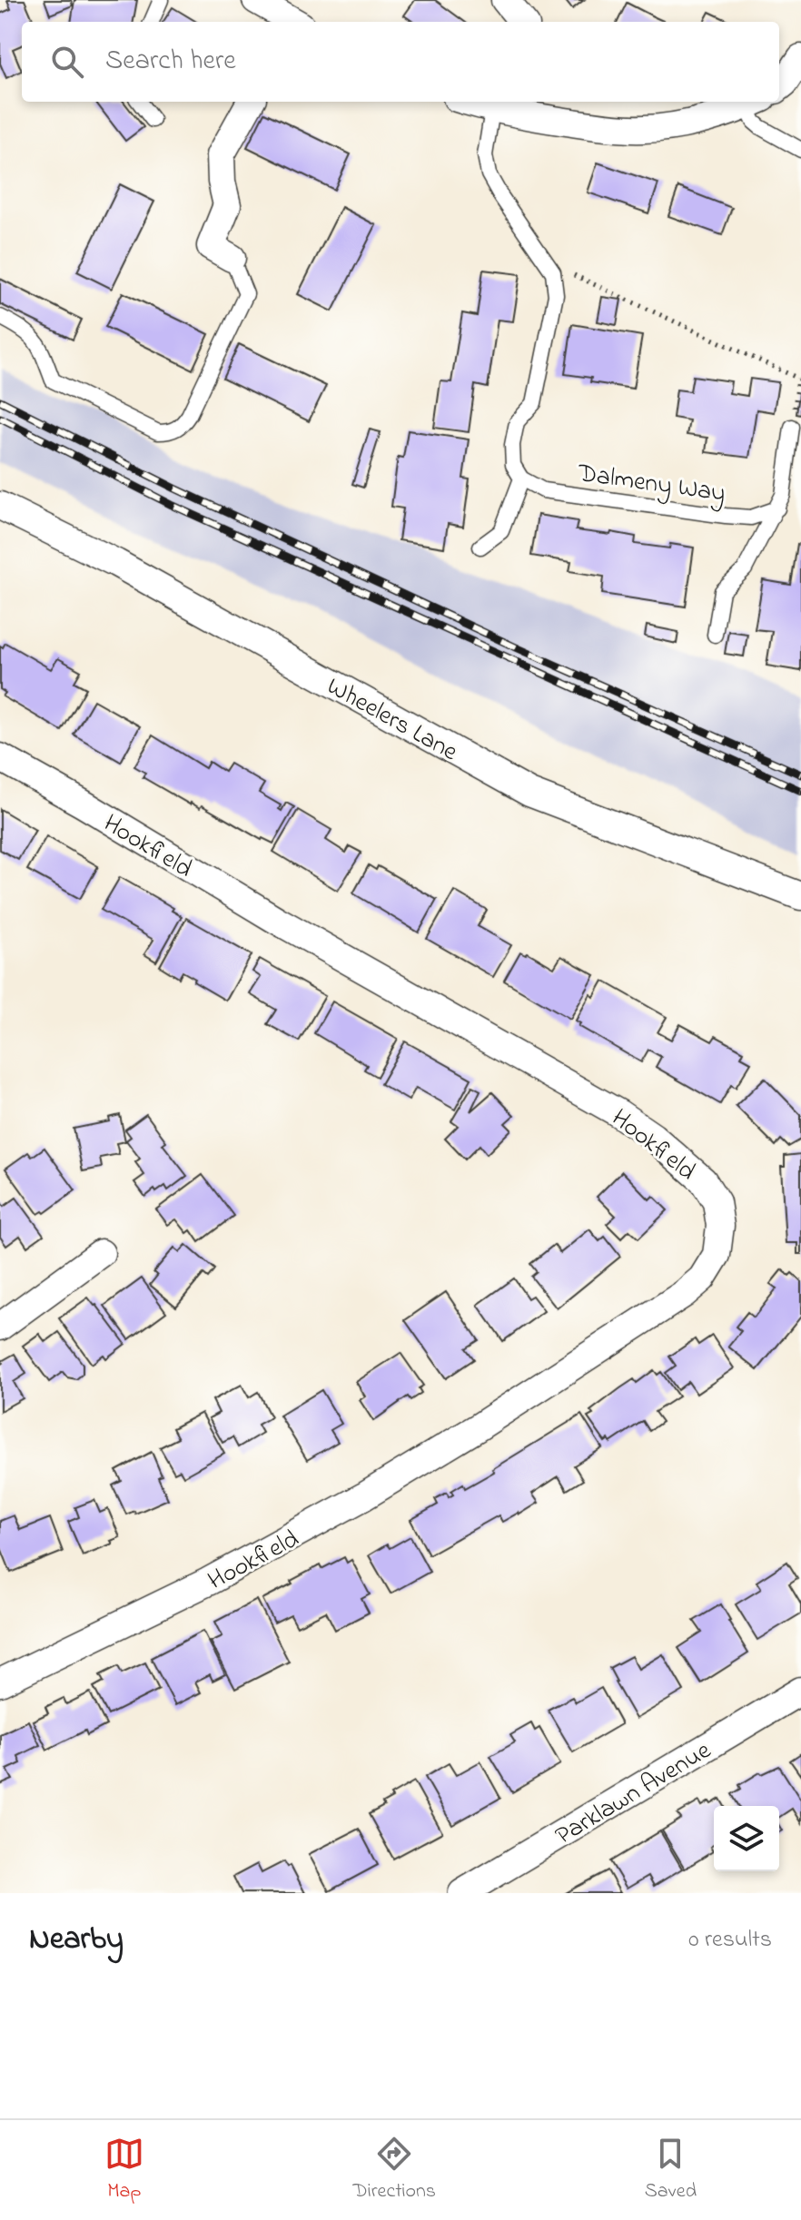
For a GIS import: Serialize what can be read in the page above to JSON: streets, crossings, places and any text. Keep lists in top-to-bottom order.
{
  "streets": {
    "street": ["Wheelers Lane", "Hookfield", "Parklawn Avenue"],
    "lane": ["Dalmeny Way"]
  },
  "page": {
    "search": "Search here",
    "heading": ["Nearby", "0 results"],
    "nav": ["Map", "Directions", "Saved"]
  }
}
